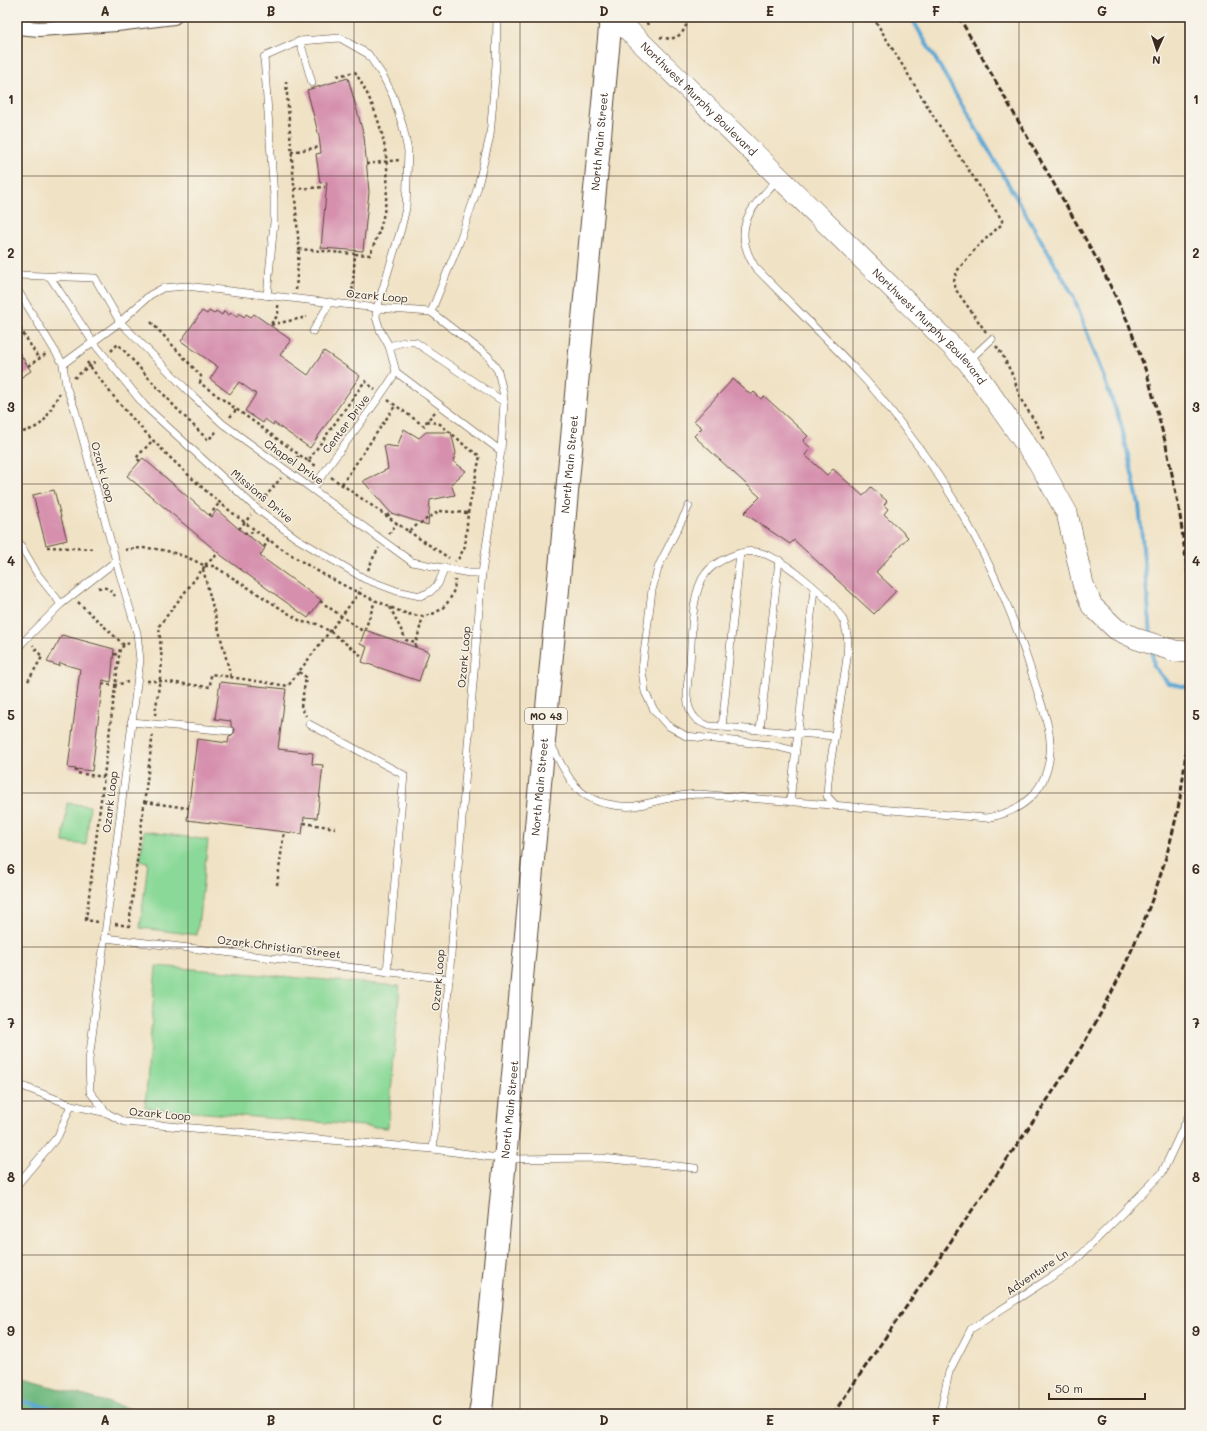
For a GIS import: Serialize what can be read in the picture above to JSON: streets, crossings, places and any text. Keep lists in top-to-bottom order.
{
  "streets": {
    "main road": ["North Main Street", "MO 43"],
    "street": ["Northwest Murphy Boulevard"],
    "lane": [
      "Ozark Loop",
      "Center Drive",
      "Chapel Drive",
      "Missions Drive",
      "Ozark Christian Street",
      "Adventure Ln"
    ]
  },
  "crossings": [
    ["Ozark Loop", "Chapel Drive"],
    ["Ozark Loop", "Missions Drive"],
    ["Ozark Loop", "Ozark Christian Street"],
    ["Center Drive", "Chapel Drive"],
    ["Chapel Drive", "Missions Drive"]
  ],
  "scale_bar": "50 m",
  "north": "bottom",
  "grid": {
    "columns": [
      "A",
      "B",
      "C",
      "D",
      "E",
      "F",
      "G"
    ],
    "rows": [
      "1",
      "2",
      "3",
      "4",
      "5",
      "6",
      "7",
      "8",
      "9"
    ]
  }
}
